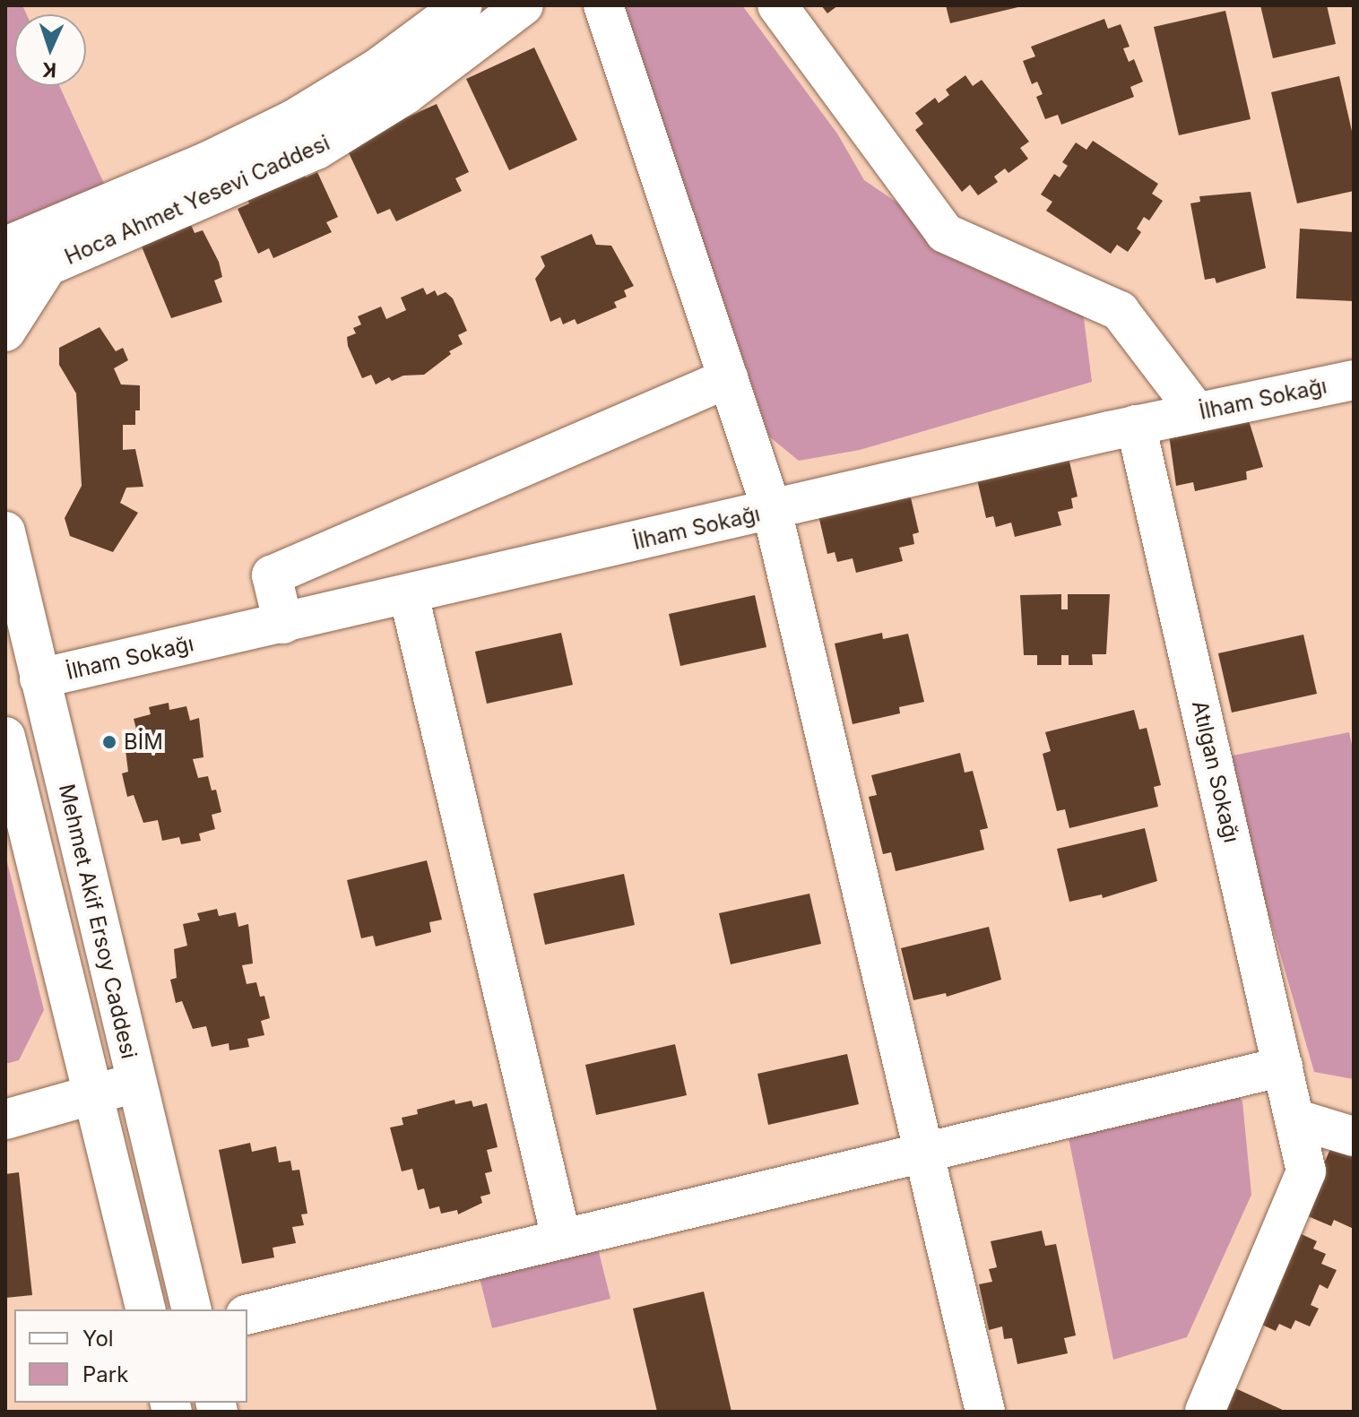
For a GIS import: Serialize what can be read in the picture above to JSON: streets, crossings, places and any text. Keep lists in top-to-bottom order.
{
  "streets": {
    "street": [
      "Hoca Ahmet Yesevi Caddesi",
      "İlham Sokağı",
      "Atılgan Sokağı",
      "Mehmet Akif Ersoy Caddesi"
    ]
  },
  "crossings": [
    ["İlham Sokağı", "Atılgan Sokağı"],
    ["İlham Sokağı", "Mehmet Akif Ersoy Caddesi"]
  ],
  "places": ["BİM"],
  "legend": ["Yol", "Park"],
  "north": "bottom"
}
